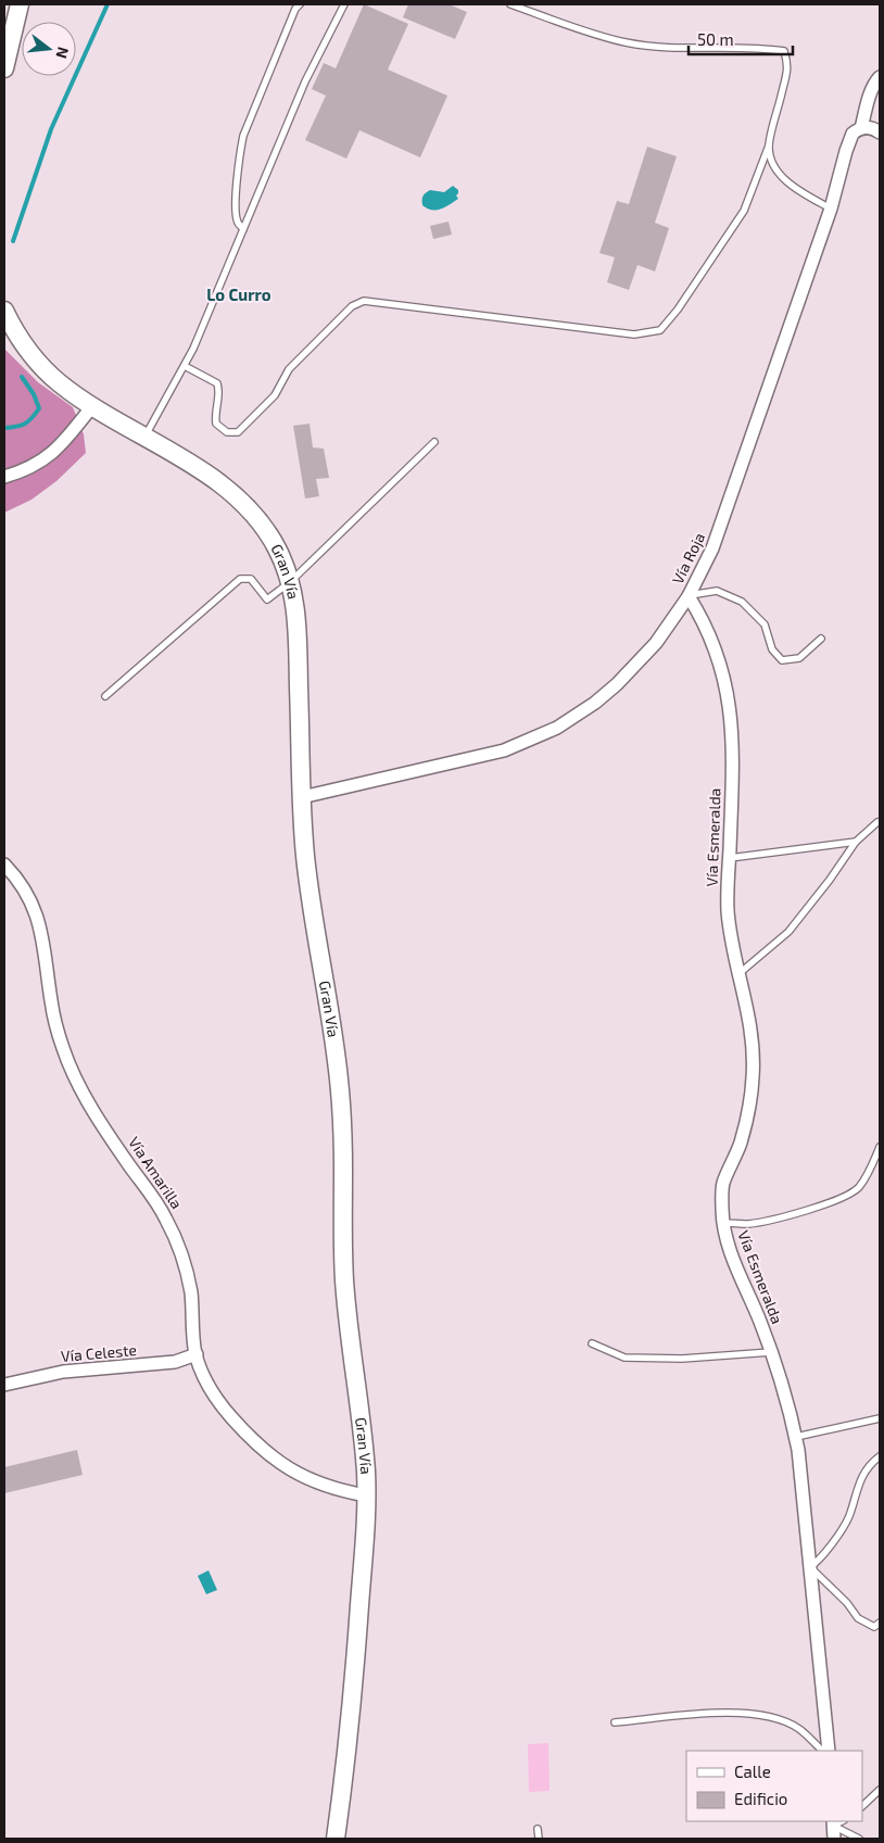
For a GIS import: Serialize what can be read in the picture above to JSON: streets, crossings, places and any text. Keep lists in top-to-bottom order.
{
  "streets": {
    "main road": ["Gran Vía"],
    "street": [
      "Vía Roja",
      "Vía Esmeralda",
      "Vía Amarilla",
      "Vía Celeste"
    ]
  },
  "crossings": [
    ["Vía Roja", "Gran Vía"],
    ["Vía Roja", "Vía Esmeralda"],
    ["Gran Vía", "Vía Amarilla"],
    ["Vía Amarilla", "Vía Celeste"]
  ],
  "districts": ["Lo Curro"],
  "legend": ["Calle", "Edificio"],
  "scale_bar": "50 m",
  "north": "right"
}
